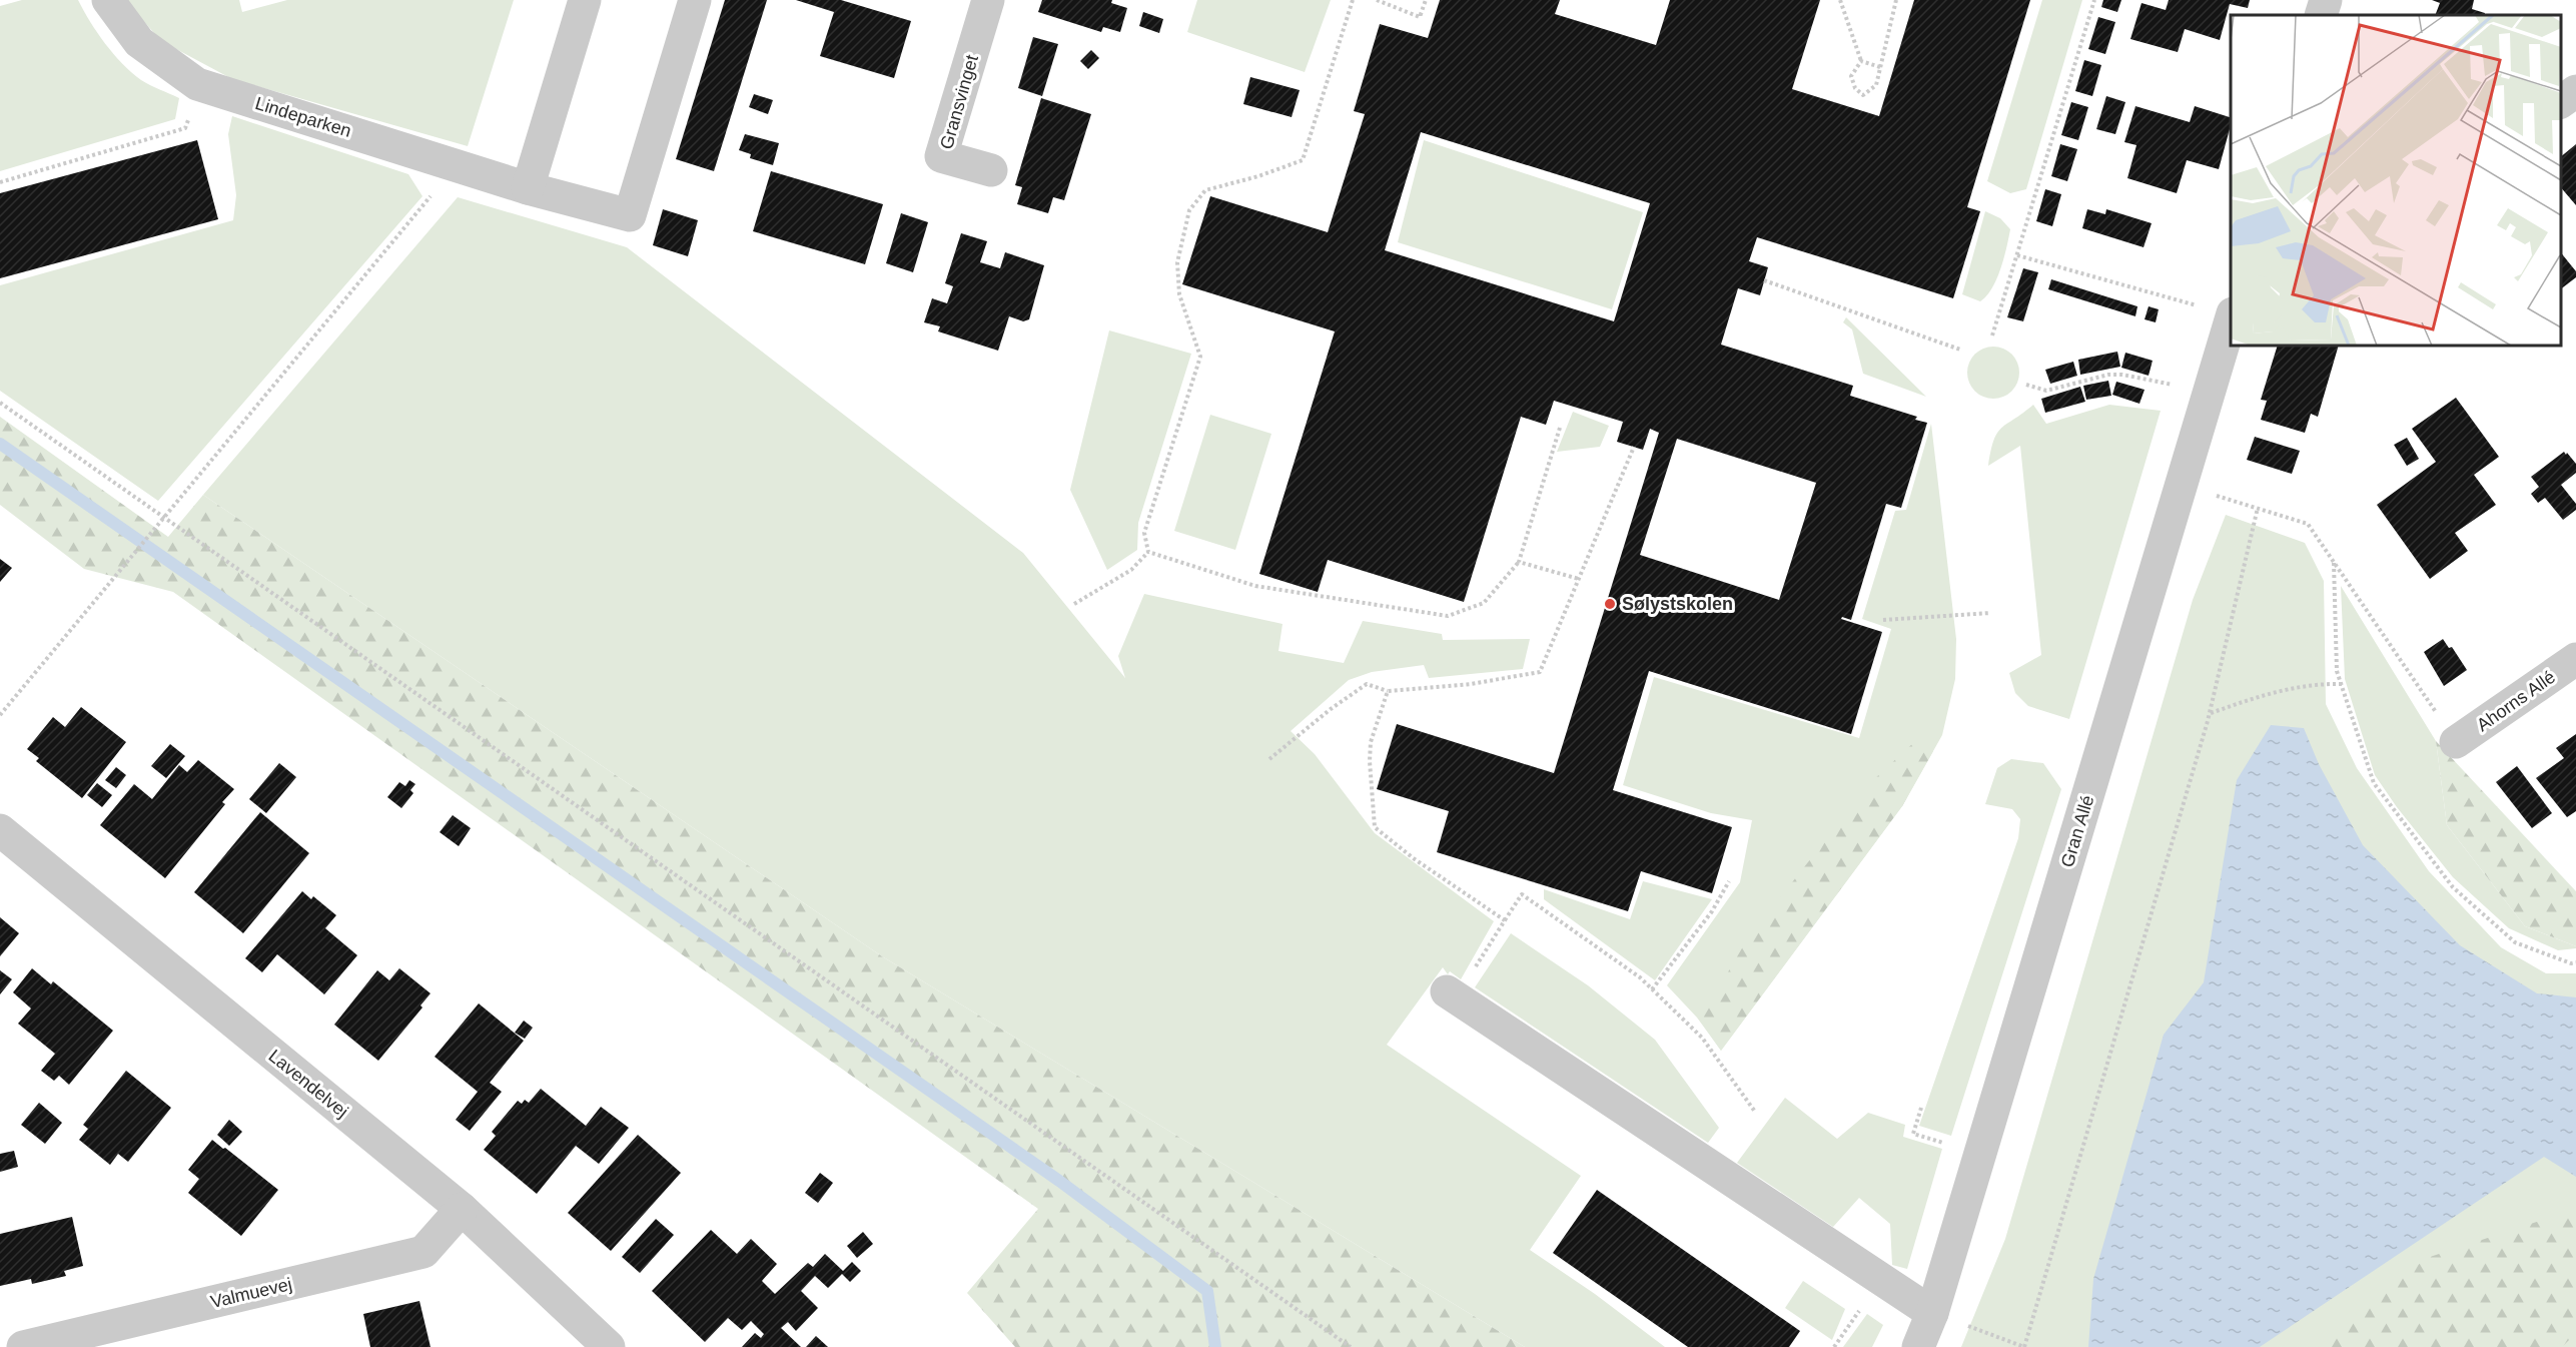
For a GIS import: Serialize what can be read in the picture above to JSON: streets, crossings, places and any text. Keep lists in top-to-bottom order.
{
  "streets": {
    "street": [
      "Gransvinget",
      "Lindeparken",
      "Ahorns Allé",
      "Gran Allé",
      "Lavendelvej",
      "Valmuevej"
    ]
  },
  "crossings": [
    ["Lavendelvej", "Valmuevej"]
  ],
  "places": ["Sølystskolen"]
}
